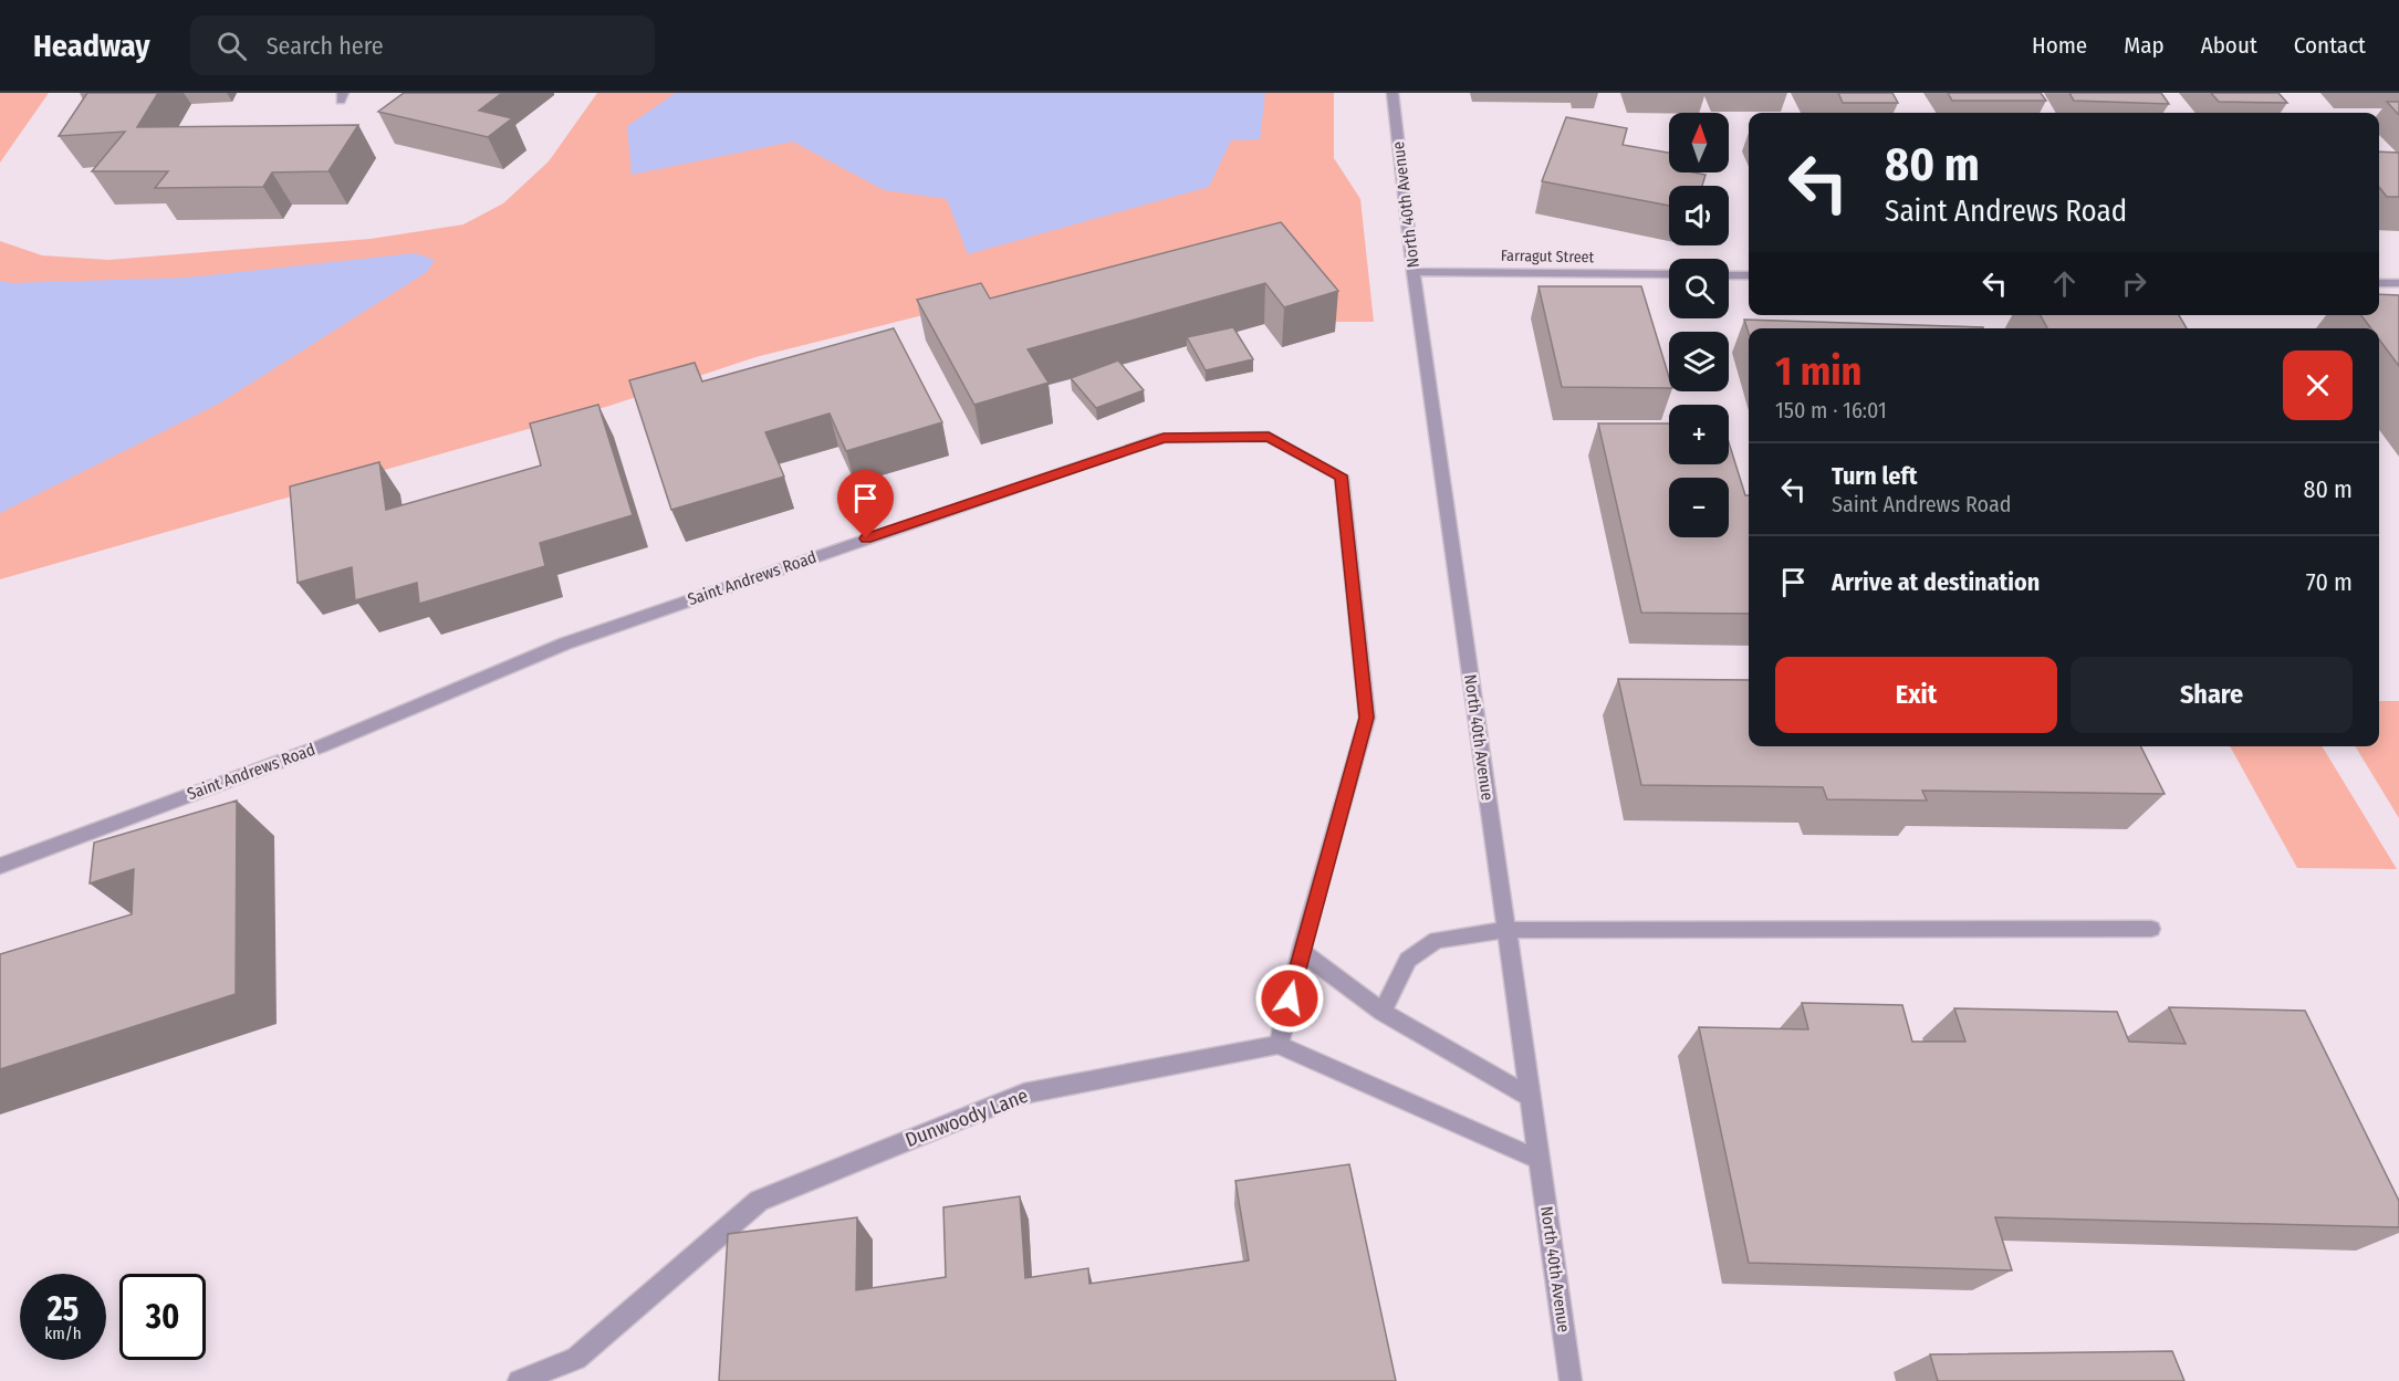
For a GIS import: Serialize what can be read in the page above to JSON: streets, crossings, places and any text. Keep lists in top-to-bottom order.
{
  "streets": {
    "street": [
      "North 40th Avenue",
      "Farragut Street",
      "Saint Andrews Road",
      "Dunwoody Lane"
    ]
  },
  "crossings": [
    ["North 40th Avenue", "Farragut Street"],
    ["Saint Andrews Road", "Dunwoody Lane"]
  ],
  "north": "top",
  "page": {
    "header": "Headway",
    "search": "Search here",
    "nav": [
      "Home",
      "Map",
      "About",
      "Contact"
    ],
    "map_buttons": ["+", "−"],
    "turn": ["80 m", "Saint Andrews Road"],
    "heading": ["1 min", "150 m · 16:01"],
    "list": [
      {
        "name": "Turn left",
        "note": "Saint Andrews Road",
        "value": "80 m"
      },
      {
        "name": "Arrive at destination",
        "value": "70 m"
      }
    ],
    "buttons": ["Exit", "Share"],
    "speed": "25 km/h",
    "limit": "30"
  }
}
